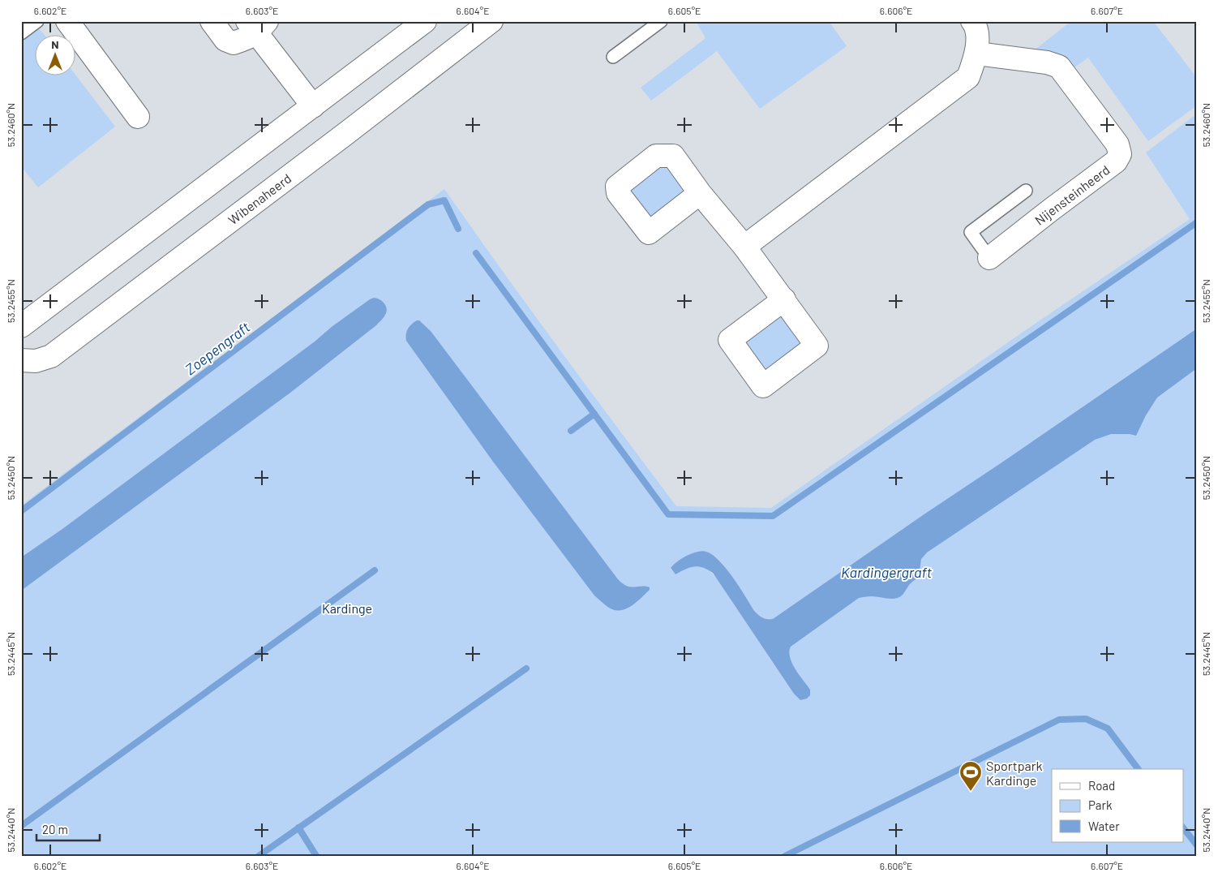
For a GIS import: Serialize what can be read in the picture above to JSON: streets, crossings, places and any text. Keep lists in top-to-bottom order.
{
  "streets": {
    "street": ["Nijensteinheerd", "Wibenaheerd"]
  },
  "water": ["Zoepengraft", "Kardingergraft"],
  "parks": ["Kardinge"],
  "places": {
    "sports": ["Sportpark Kardinge"]
  },
  "legend": ["Road", "Park", "Water"],
  "scale_bar": "20 m",
  "north": "top",
  "coordinates": [
    "6.602°E",
    "6.603°E",
    "6.604°E",
    "6.605°E",
    "6.606°E",
    "6.607°E",
    "53.2460°N",
    "53.2455°N",
    "53.2450°N",
    "53.2445°N",
    "53.2440°N"
  ]
}
